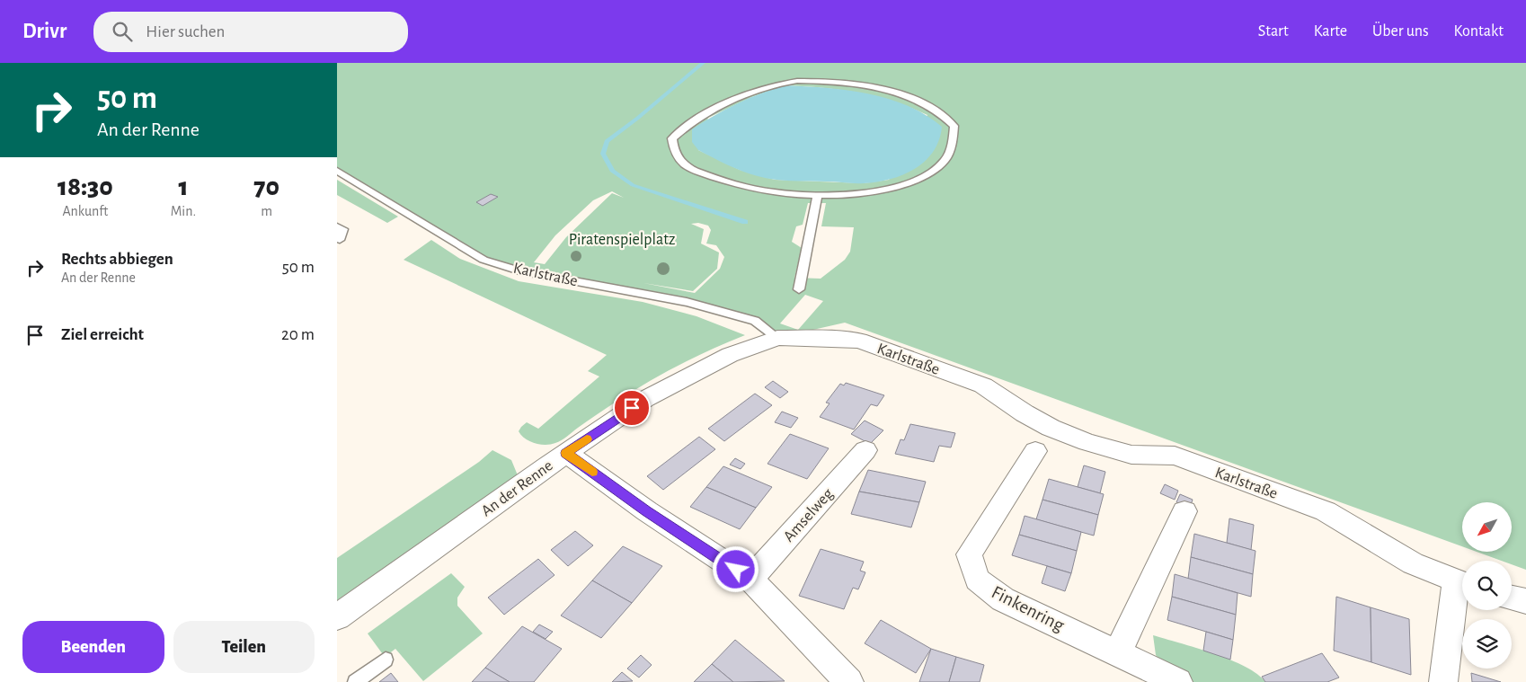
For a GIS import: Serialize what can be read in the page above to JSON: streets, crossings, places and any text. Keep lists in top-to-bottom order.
{
  "streets": {
    "street": [
      "Karlstraße",
      "An der Renne",
      "Amselweg",
      "Finkenring"
    ]
  },
  "crossings": [
    ["Karlstraße", "An der Renne"]
  ],
  "parks": ["Piratenspielplatz"],
  "north": "bottom left",
  "page": {
    "header": "Drivr",
    "search": "Hier suchen",
    "nav": [
      "Start",
      "Karte",
      "Über uns",
      "Kontakt"
    ],
    "turn": ["50 m", "An der Renne"],
    "eta": [
      "18:30",
      "Ankunft",
      "1",
      "Min.",
      "70",
      "m"
    ],
    "list": [
      {
        "name": "Rechts abbiegen",
        "note": "An der Renne",
        "value": "50 m"
      },
      {
        "name": "Ziel erreicht",
        "value": "20 m"
      }
    ],
    "buttons": ["Beenden", "Teilen"]
  }
}
